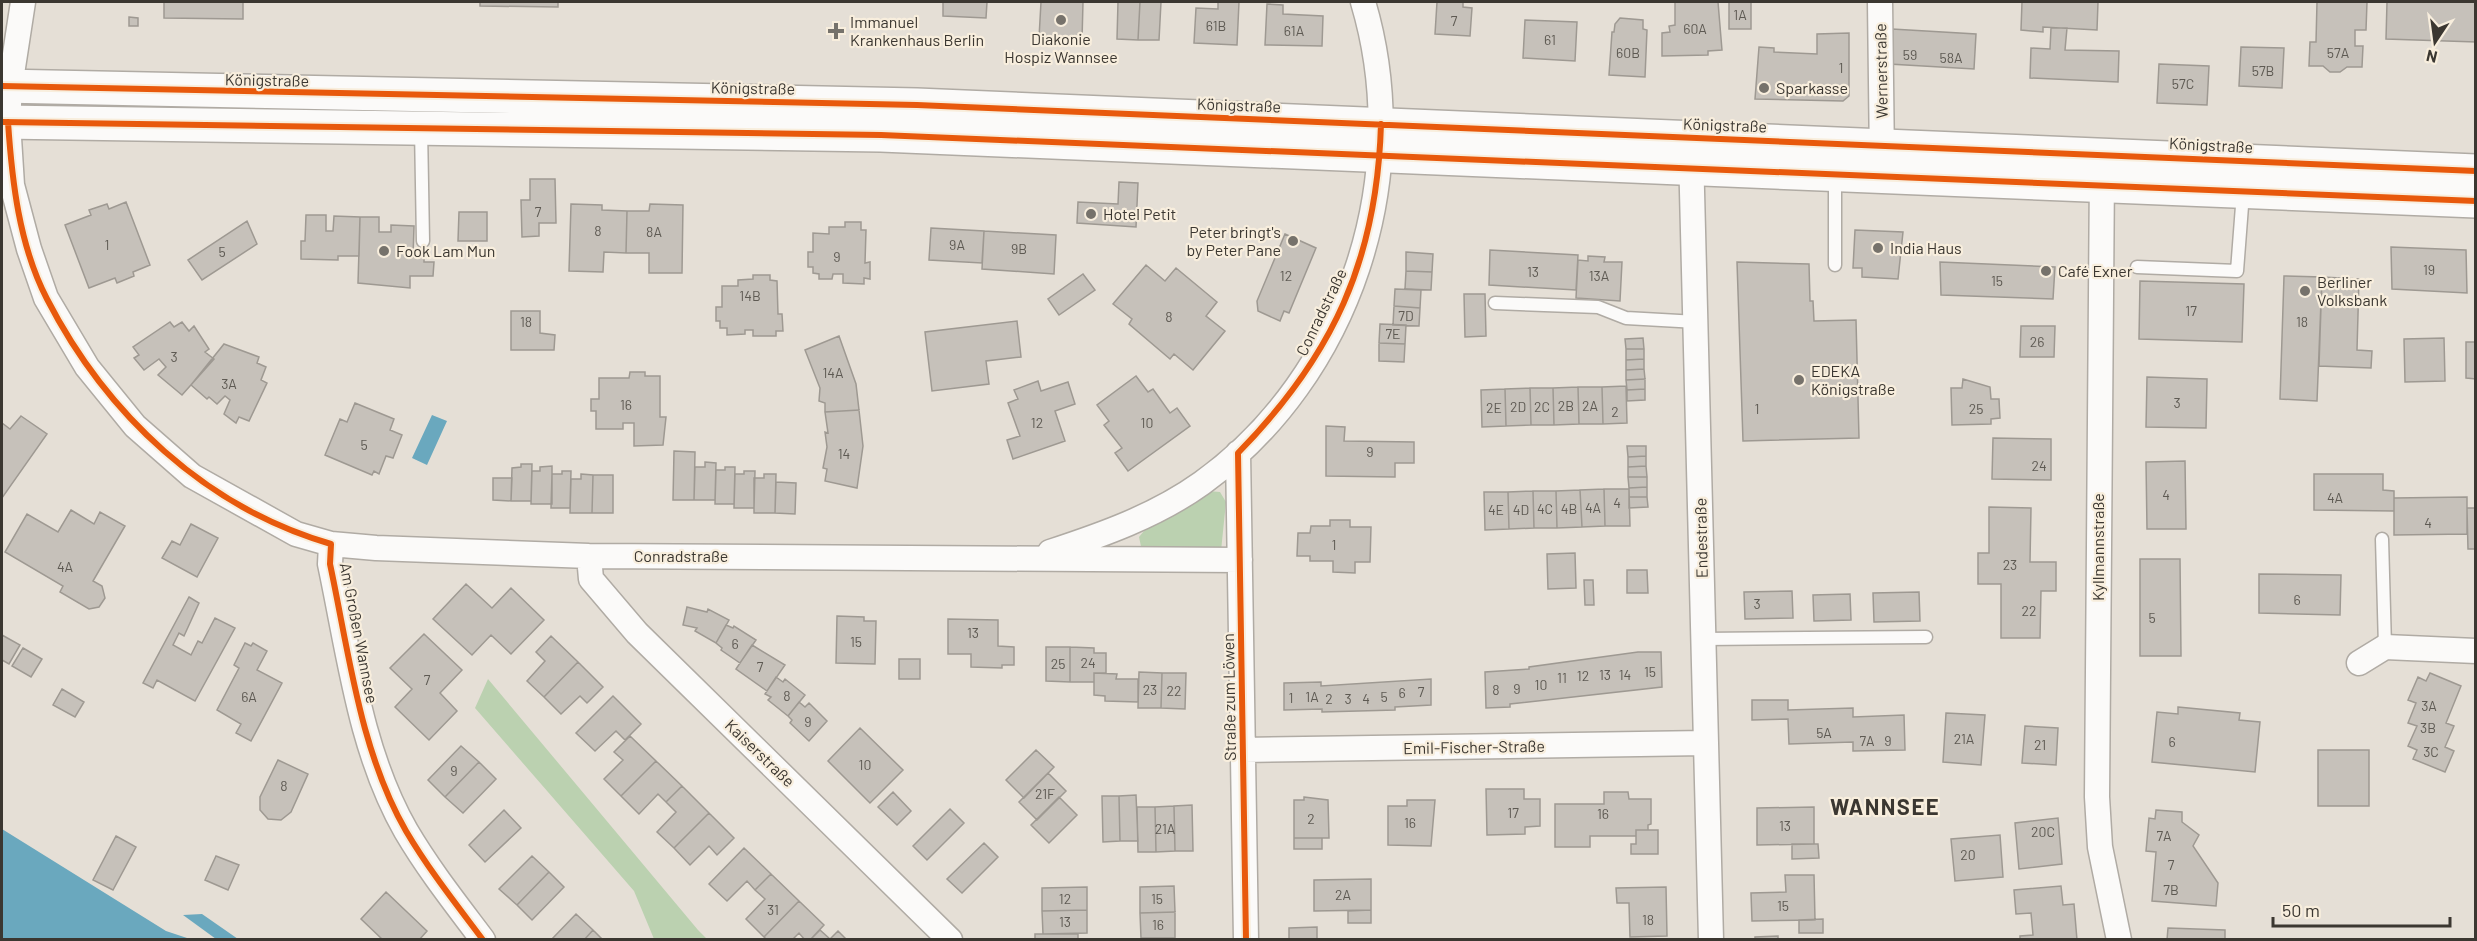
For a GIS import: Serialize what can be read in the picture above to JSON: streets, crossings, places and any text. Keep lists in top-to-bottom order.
{
  "streets": {
    "main road": ["Königstraße"],
    "street": [
      "Wernerstraße",
      "Conradstraße",
      "Endestraße",
      "Kyllmannstraße",
      "Am Großen Wannsee",
      "Straße zum Löwen",
      "Emil-Fischer-Straße",
      "Kaiserstraße"
    ]
  },
  "crossings": [
    ["Wernerstraße", "Königstraße"],
    ["Königstraße", "Conradstraße"],
    ["Königstraße", "Endestraße"],
    ["Königstraße", "Kyllmannstraße"],
    ["Königstraße", "Am Großen Wannsee"],
    ["Conradstraße", "Am Großen Wannsee"],
    ["Conradstraße", "Straße zum Löwen"],
    ["Conradstraße", "Kaiserstraße"],
    ["Endestraße", "Emil-Fischer-Straße"],
    ["Straße zum Löwen", "Emil-Fischer-Straße"]
  ],
  "districts": ["WANNSEE"],
  "places": {
    "other": [
      "Diakonie Hospiz Wannsee",
      "Sparkasse",
      "Hotel Petit",
      "Peter bringt's by Peter Pane",
      "India Haus",
      "Fook Lam Mun",
      "Café Exner",
      "Berliner Volksbank",
      "EDEKA Königstraße"
    ],
    "health": ["Immanuel Krankenhaus Berlin"]
  },
  "house_numbers": [
    "1A",
    "7",
    "61B",
    "60A",
    "61A",
    "61",
    "60B",
    "57A",
    "59",
    "58A",
    "1",
    "57B",
    "57C",
    "7",
    "8",
    "8A",
    "1",
    "9A",
    "9B",
    "5",
    "9",
    "19",
    "13",
    "12",
    "13A",
    "15",
    "14B",
    "17",
    "7D",
    "8",
    "18",
    "18",
    "7E",
    "26",
    "3",
    "14A",
    "3A",
    "3",
    "16",
    "2B",
    "2A",
    "2D",
    "2C",
    "2E",
    "1",
    "25",
    "2",
    "12",
    "10",
    "5",
    "9",
    "14",
    "24",
    "4",
    "4A",
    "4",
    "4A",
    "4C",
    "4B",
    "4E",
    "4D",
    "4",
    "1",
    "23",
    "4A",
    "6",
    "3",
    "22",
    "5",
    "13",
    "15",
    "6",
    "24",
    "25",
    "7",
    "15",
    "13",
    "14",
    "12",
    "11",
    "7",
    "10",
    "9",
    "23",
    "8",
    "22",
    "7",
    "6",
    "8",
    "6A",
    "1A",
    "5",
    "1",
    "2",
    "3",
    "4",
    "3A",
    "9",
    "3B",
    "5A",
    "21A",
    "7A",
    "9",
    "6",
    "21",
    "3C",
    "10",
    "9",
    "8",
    "21F",
    "17",
    "16",
    "2",
    "16",
    "13",
    "21A",
    "20C",
    "7A",
    "20",
    "7",
    "7B",
    "2A",
    "12",
    "15",
    "15",
    "31",
    "18",
    "13",
    "16"
  ],
  "scale_bar": "50 m",
  "north": "bottom"
}
